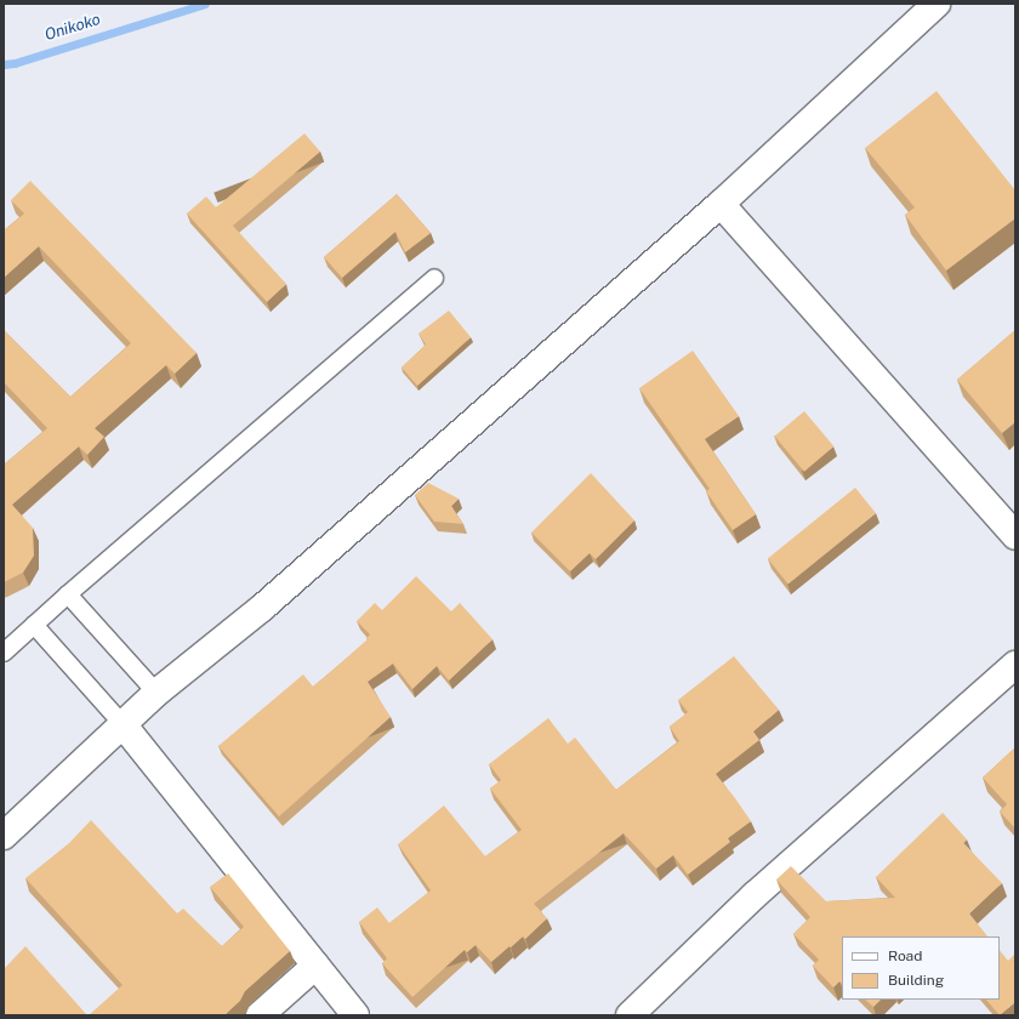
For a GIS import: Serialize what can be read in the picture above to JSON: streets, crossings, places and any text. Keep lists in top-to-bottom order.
{
  "water": ["Onikoko"],
  "legend": ["Road", "Building"]
}
